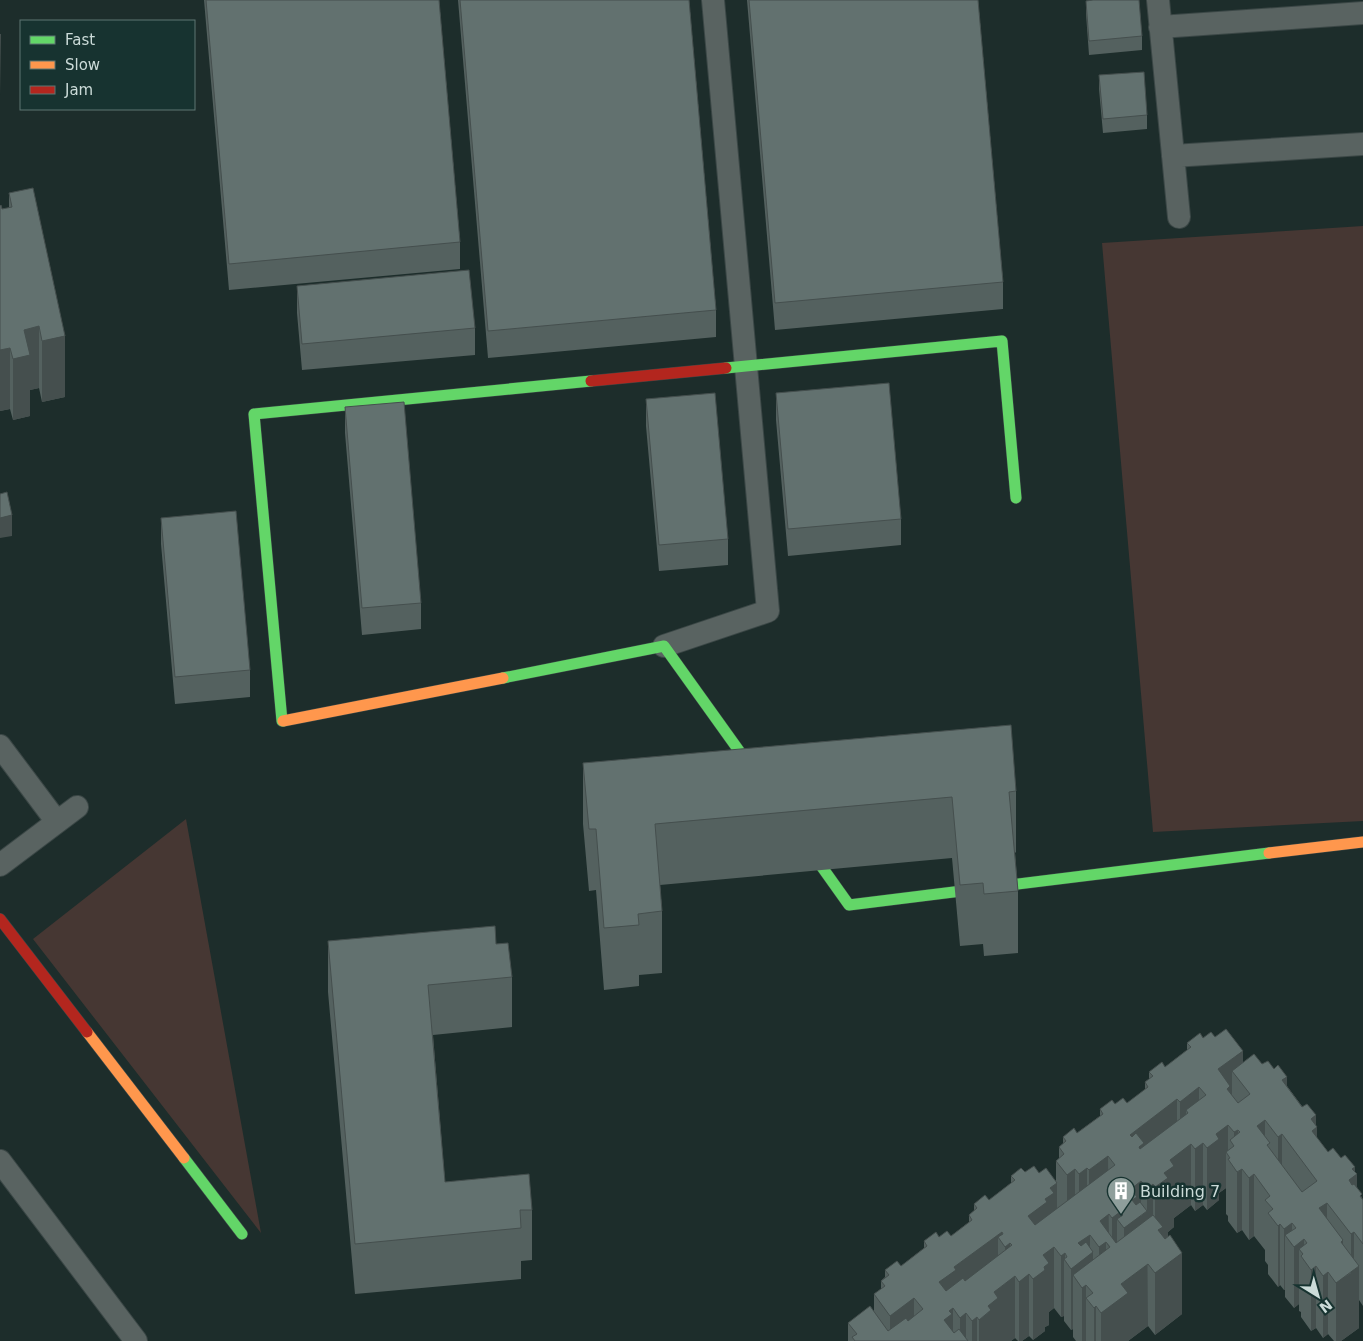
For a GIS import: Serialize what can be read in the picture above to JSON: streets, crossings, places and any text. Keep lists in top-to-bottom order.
{
  "places": {
    "building": ["Building 7"]
  },
  "legend": ["Fast", "Slow", "Jam"],
  "north": "bottom right"
}
